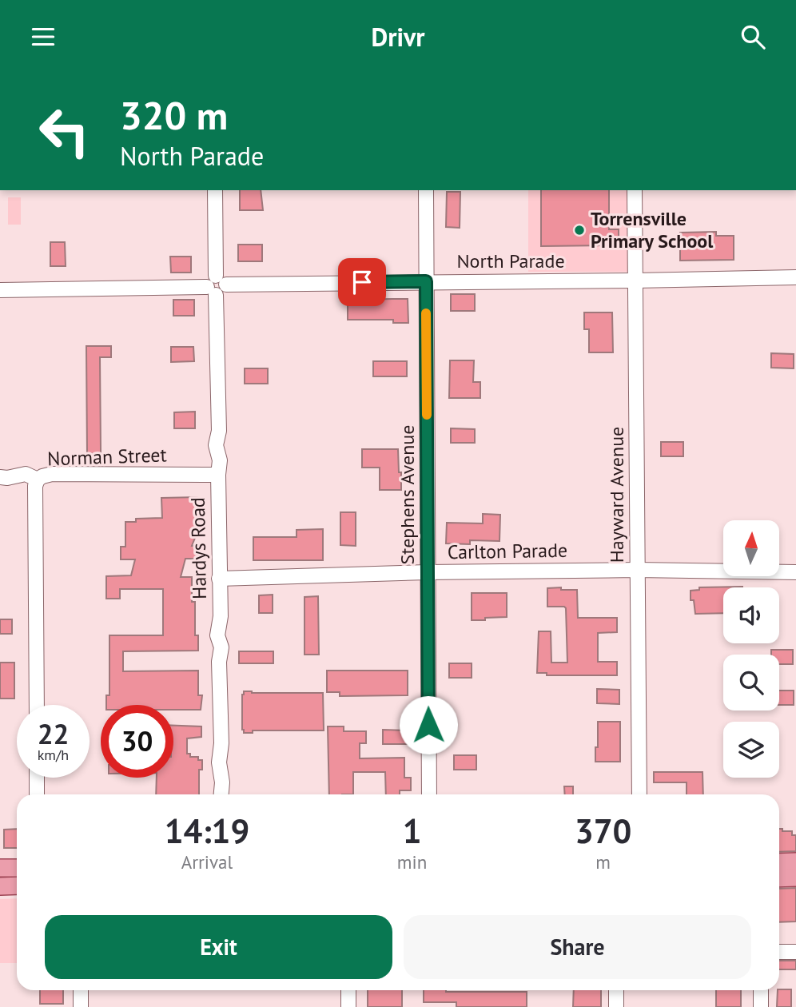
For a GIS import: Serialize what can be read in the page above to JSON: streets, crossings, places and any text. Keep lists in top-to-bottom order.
{
  "streets": {
    "street": [
      "North Parade",
      "Norman Street",
      "Stephens Avenue",
      "Hayward Avenue",
      "Hardys Road",
      "Carlton Parade"
    ]
  },
  "crossings": [
    ["North Parade", "Stephens Avenue"],
    ["North Parade", "Hayward Avenue"],
    ["North Parade", "Hardys Road"],
    ["Norman Street", "Hardys Road"],
    ["Stephens Avenue", "Carlton Parade"],
    ["Hayward Avenue", "Carlton Parade"],
    ["Hardys Road", "Carlton Parade"]
  ],
  "places": ["Torrensville Primary School"],
  "north": "top",
  "page": {
    "header": "Drivr",
    "turn": ["320 m", "North Parade"],
    "speed": "22 km/h",
    "limit": "30",
    "eta": [
      "14:19",
      "Arrival",
      "1",
      "min",
      "370",
      "m"
    ],
    "buttons": ["Exit", "Share"]
  }
}
